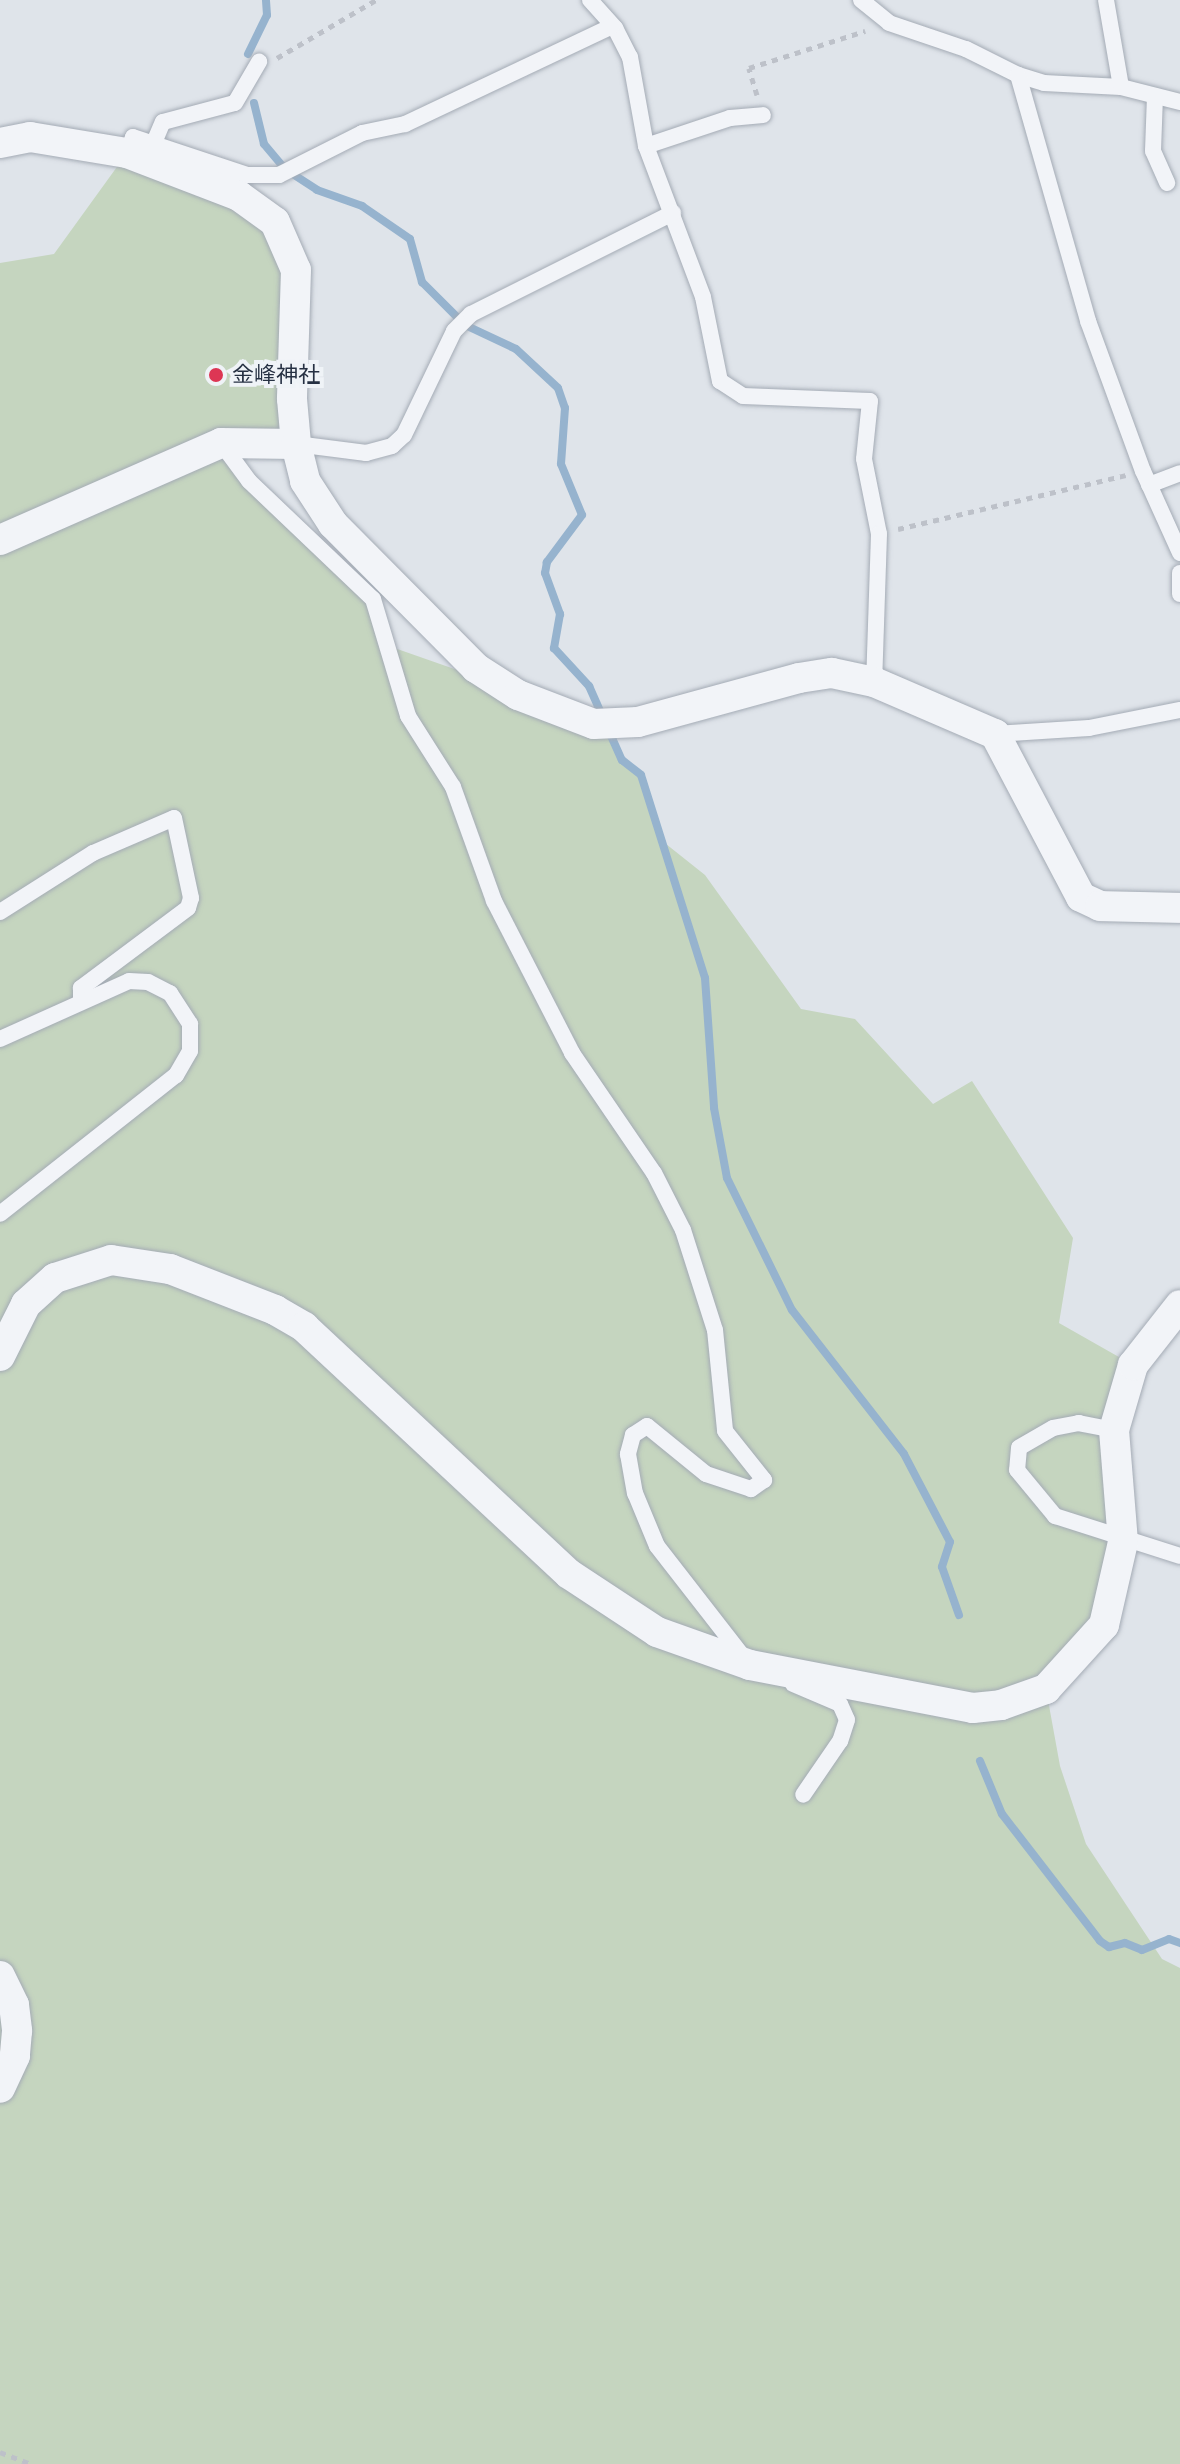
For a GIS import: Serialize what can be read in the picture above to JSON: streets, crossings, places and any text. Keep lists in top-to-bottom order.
{
  "places": ["金峰神社"]
}
